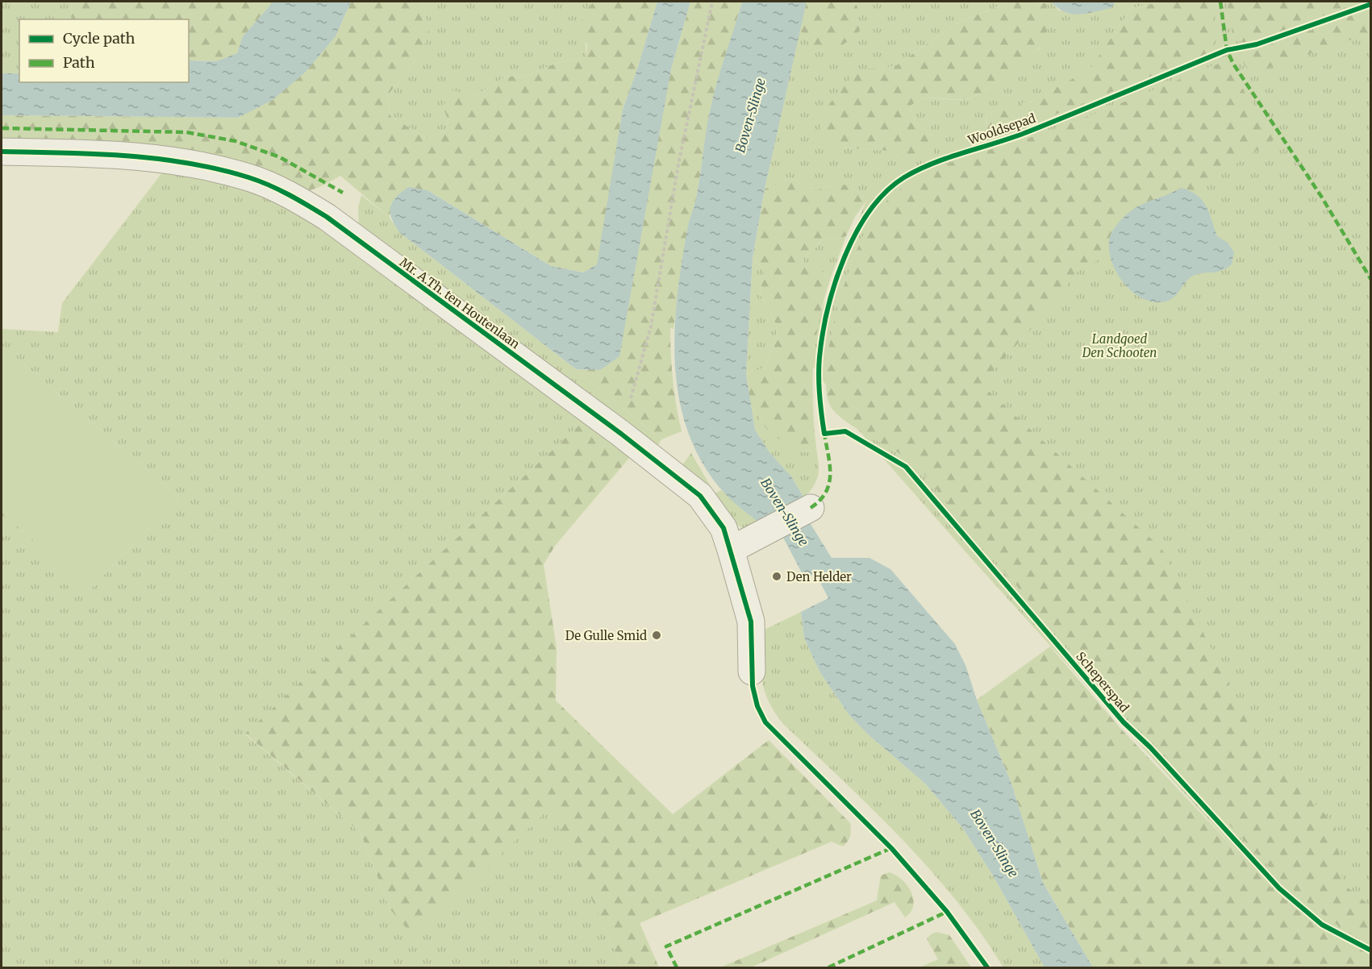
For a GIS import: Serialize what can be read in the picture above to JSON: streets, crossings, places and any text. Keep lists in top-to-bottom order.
{
  "streets": {
    "street": ["Mr. A.Th. ten Houtenlaan"],
    "cycle path": ["Wooldsepad"]
  },
  "water": ["Boven-Slinge"],
  "parks": ["Landgoed Den Schooten"],
  "places": ["Den Helder", "De Gulle Smid"],
  "legend": ["Cycle path", "Path"]
}
